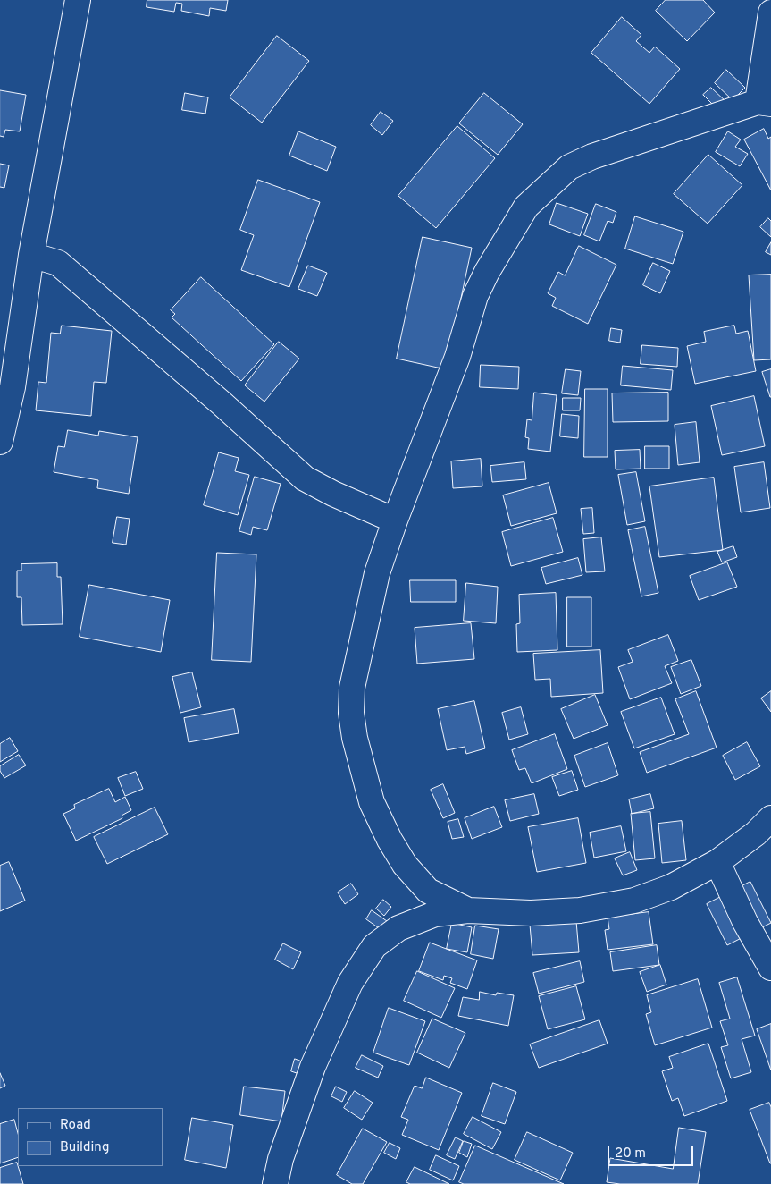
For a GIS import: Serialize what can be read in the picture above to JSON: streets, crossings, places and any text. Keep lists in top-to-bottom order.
{
  "legend": ["Road", "Building"],
  "scale_bar": "20 m"
}
